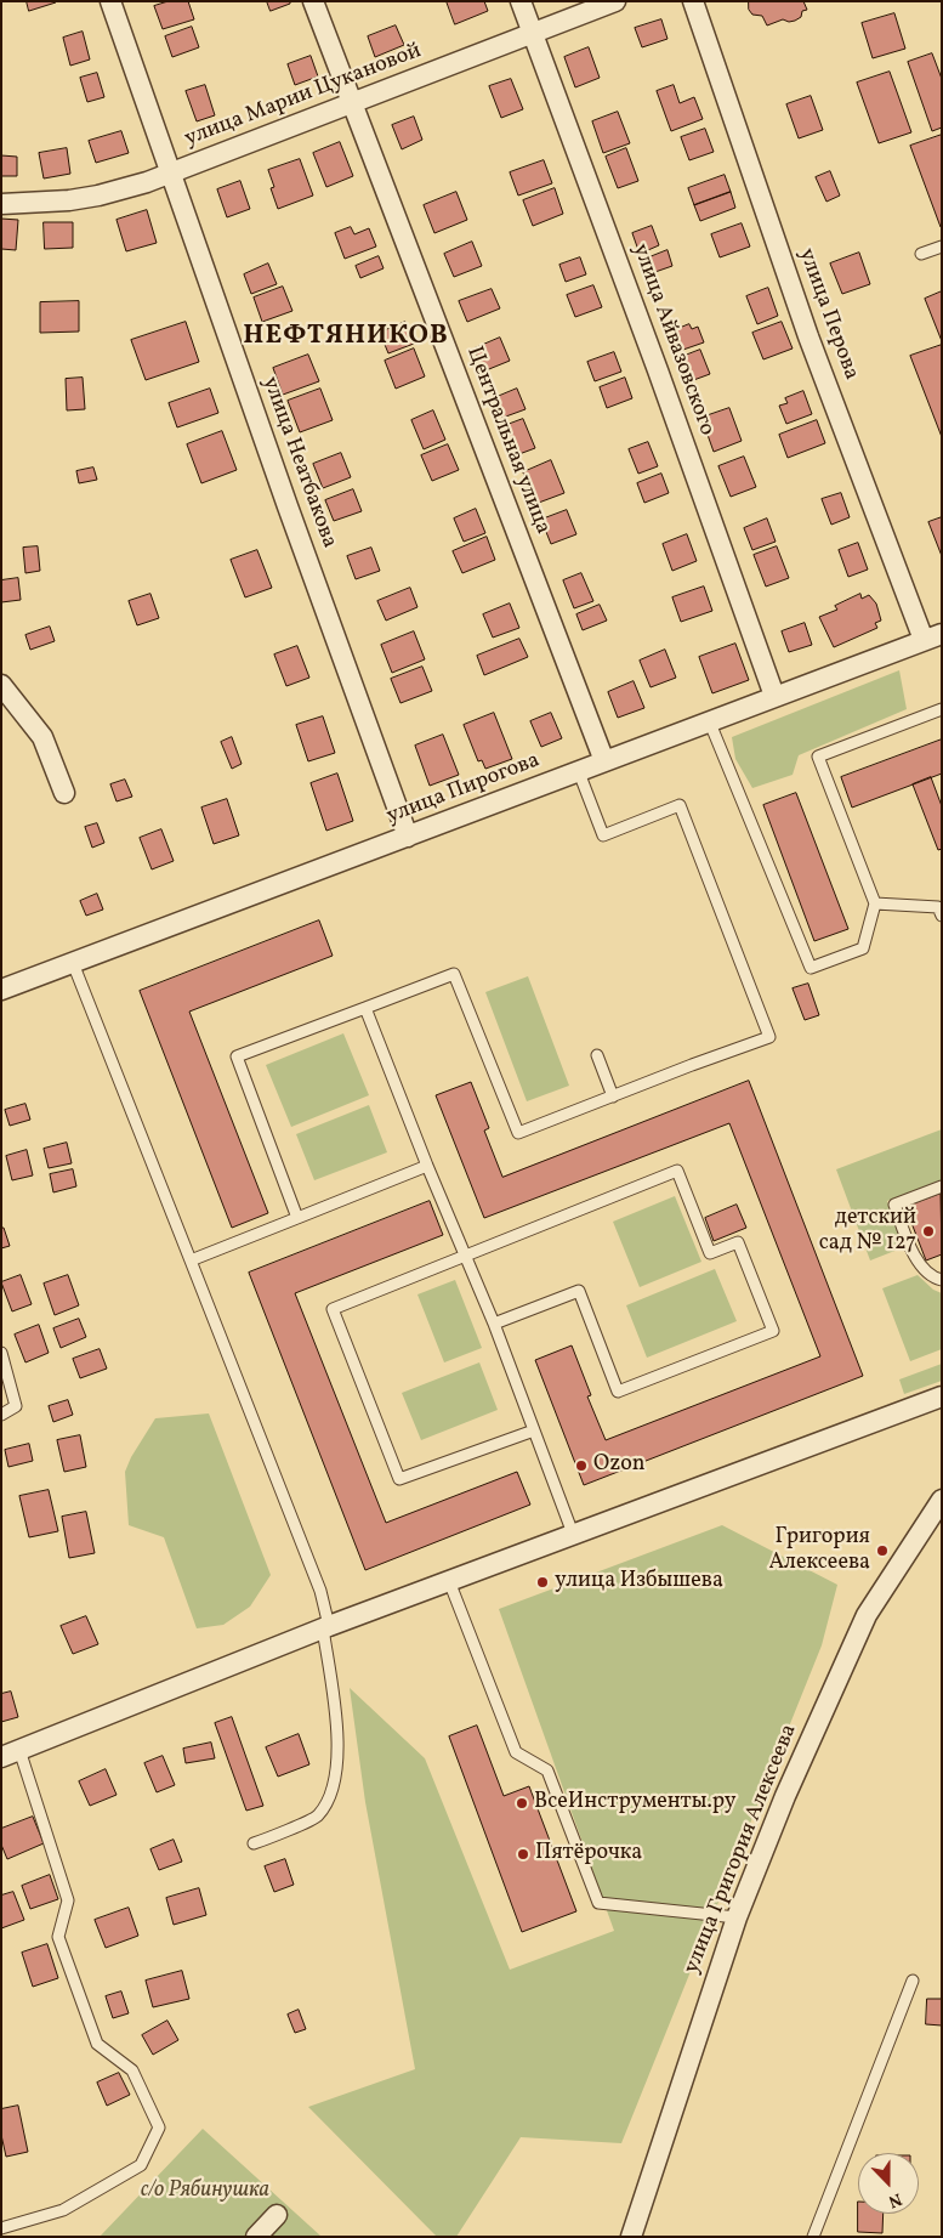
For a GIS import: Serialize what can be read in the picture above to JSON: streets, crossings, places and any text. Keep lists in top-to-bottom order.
{
  "streets": {
    "street": [
      "улица Марии Цукановой",
      "улица Перова",
      "улица Айвазовского",
      "Центральная улица",
      "улица Неатбакова",
      "улица Пирогова",
      "улица Григория Алексеева"
    ]
  },
  "crossings": [
    ["улица Марии Цукановой", "улица Айвазовского"],
    ["улица Марии Цукановой", "Центральная улица"],
    ["улица Марии Цукановой", "улица Неатбакова"],
    ["улица Перова", "улица Пирогова"],
    ["улица Айвазовского", "улица Пирогова"],
    ["Центральная улица", "улица Пирогова"],
    ["улица Неатбакова", "улица Пирогова"]
  ],
  "districts": ["НЕФТЯНИКОВ"],
  "parks": ["с/о Рябинушка"],
  "places": [
    "детский сад № 127",
    "Ozon",
    "Григория Алексеева",
    "улица Избышева",
    "ВсеИнструменты.ру",
    "Пятёрочка"
  ],
  "north": "bottom"
}
